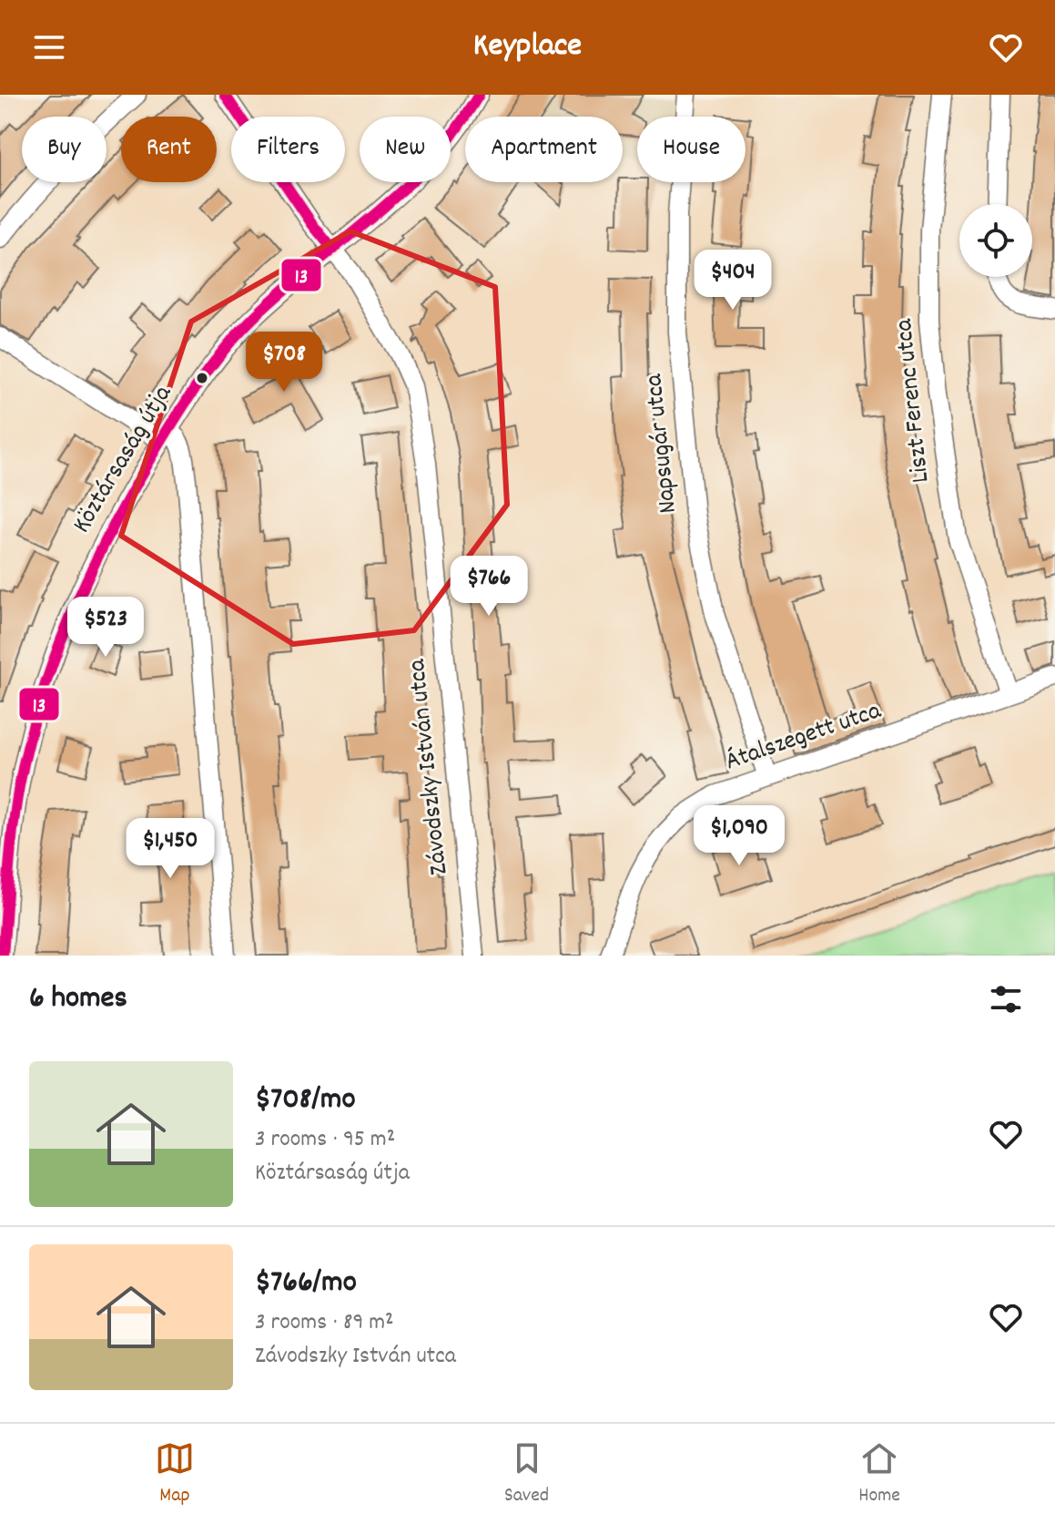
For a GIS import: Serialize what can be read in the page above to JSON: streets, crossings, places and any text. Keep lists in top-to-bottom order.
{
  "streets": {
    "street": [
      "Liszt Ferenc utca",
      "Napsugár utca",
      "Köztársaság útja",
      "Átalszegett utca",
      "Závodszky István utca"
    ]
  },
  "crossings": [
    ["Liszt Ferenc utca", "Átalszegett utca"],
    ["Napsugár utca", "Átalszegett utca"],
    ["Köztársaság útja", "Závodszky István utca"]
  ],
  "lines": ["transit line 13"],
  "page": {
    "header": "Keyplace",
    "chip": [
      "Buy",
      "Rent",
      "Filters",
      "New",
      "Apartment",
      "House"
    ],
    "price": [
      "$404",
      "$708",
      "$766",
      "$523",
      "$1,090",
      "$1,450"
    ],
    "heading": "6 homes",
    "list": [
      {
        "name": "$708/mo",
        "note": "3 rooms · 95 m² · Köztársaság útja"
      },
      {
        "name": "$766/mo",
        "note": "3 rooms · 89 m² · Závodszky István utca"
      }
    ],
    "tabs": ["Map", "Saved", "Home"]
  }
}
